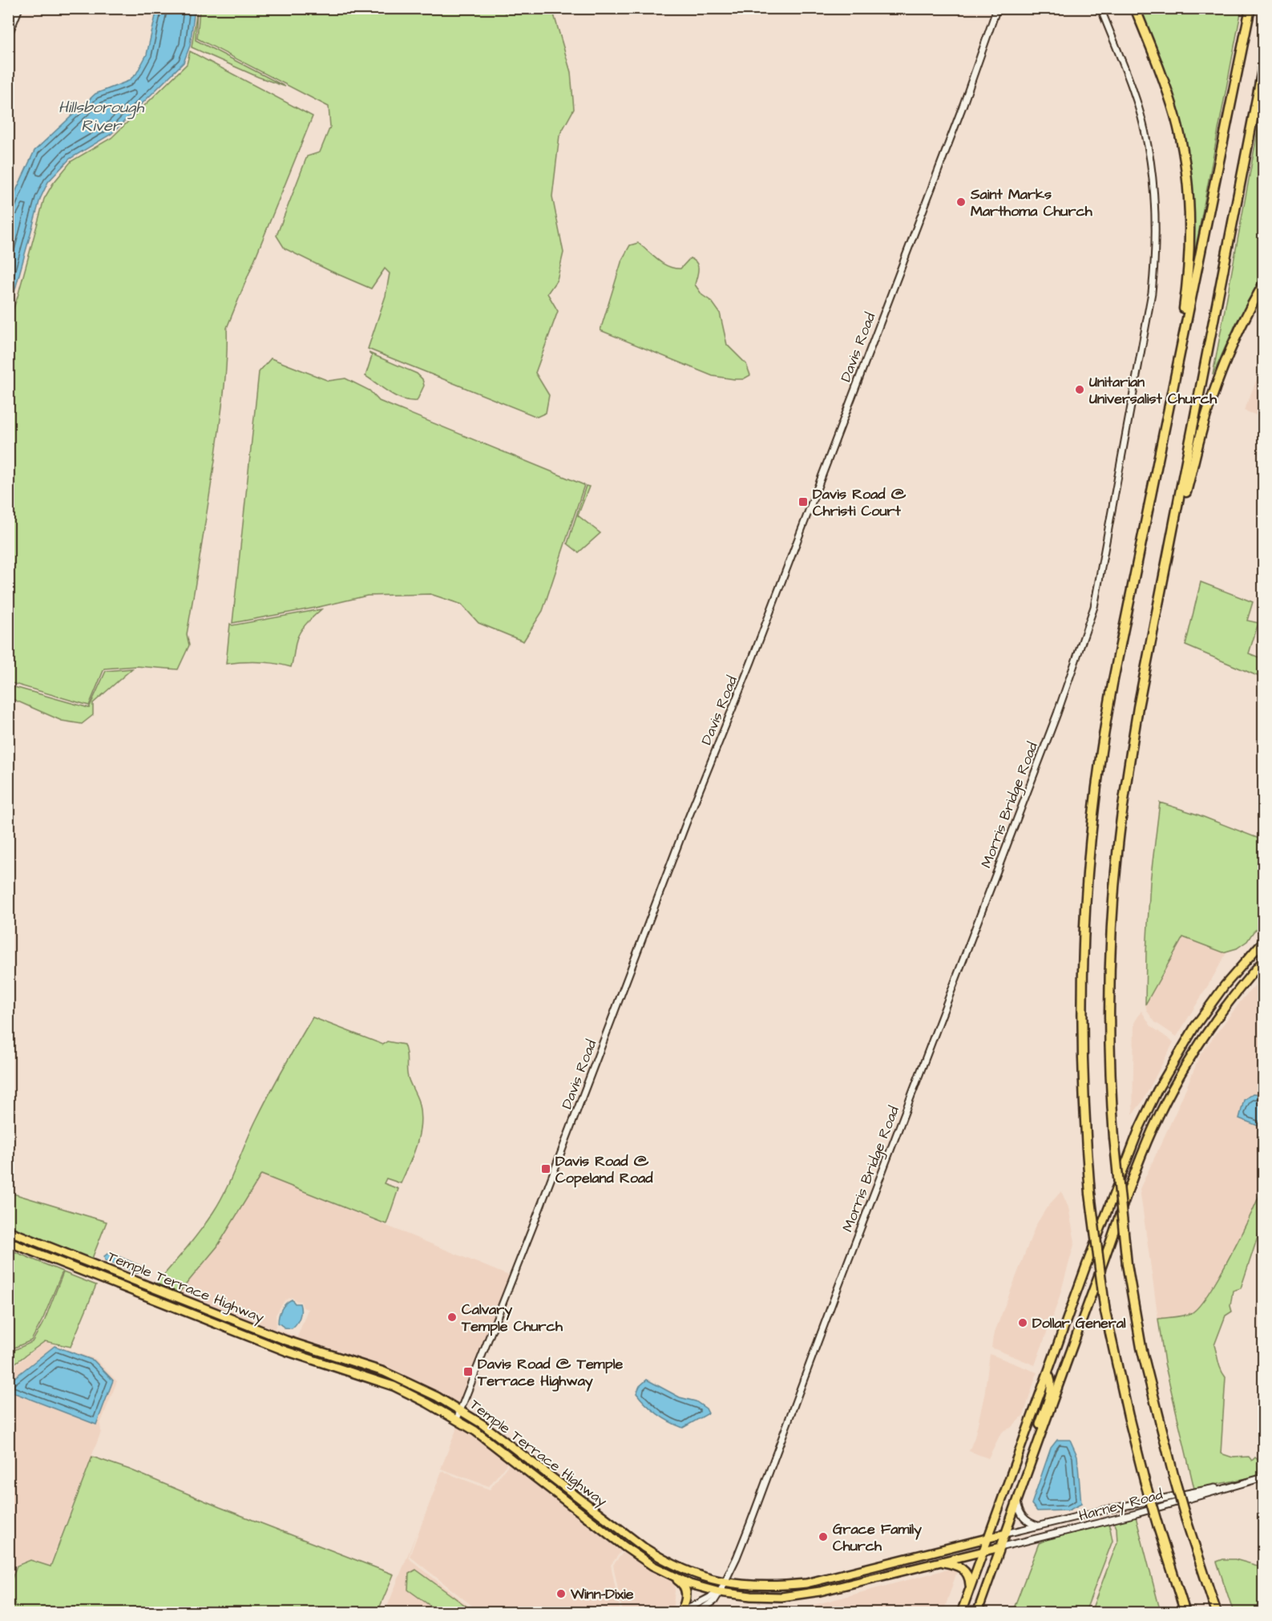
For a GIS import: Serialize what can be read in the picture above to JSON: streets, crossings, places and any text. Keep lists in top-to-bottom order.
{
  "streets": {
    "main road": ["Temple Terrace Highway"],
    "street": ["Davis Road", "Morris Bridge Road", "Harney Road"]
  },
  "crossings": [
    ["Davis Road", "Temple Terrace Highway"],
    ["Morris Bridge Road", "Temple Terrace Highway"],
    ["Temple Terrace Highway", "Harney Road"]
  ],
  "water": ["Hillsborough River"],
  "places": {
    "other": [
      "Saint Marks Marthoma Church",
      "Unitarian Universalist Church",
      "Calvary Temple Church",
      "Dollar General",
      "Grace Family Church",
      "Winn-Dixie"
    ],
    "transit": ["Davis Road @ Christi Court", "Davis Road @ Copeland Road", "Davis Road @ Temple Terrace Highway"]
  }
}
